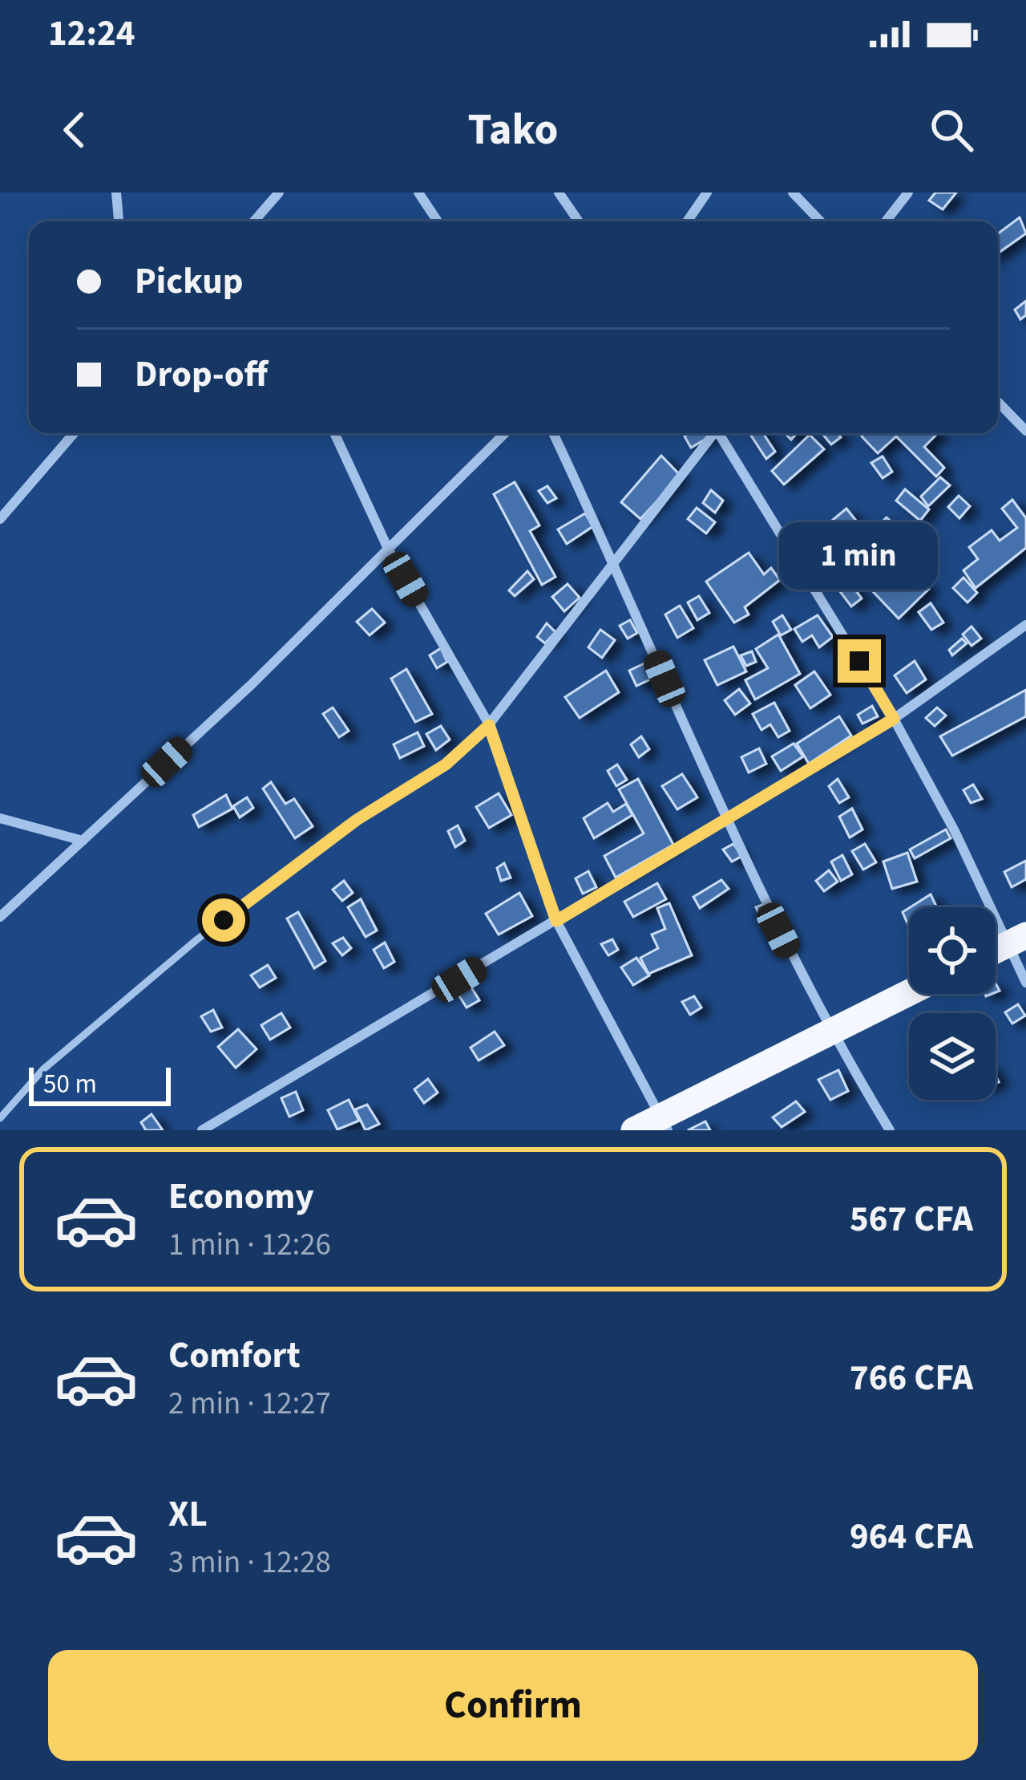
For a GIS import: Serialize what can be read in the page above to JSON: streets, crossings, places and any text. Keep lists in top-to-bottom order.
{
  "scale_bar": "50 m",
  "page": {
    "status": "12:24",
    "header": "Tako",
    "banner": ["Pickup", "Drop-off"],
    "bubble": "1 min",
    "scale": "50 m",
    "list": [
      {
        "name": "Economy",
        "note": "1 min · 12:26",
        "value": "567 CFA"
      },
      {
        "name": "Comfort",
        "note": "2 min · 12:27",
        "value": "766 CFA"
      },
      {
        "name": "XL",
        "note": "3 min · 12:28",
        "value": "964 CFA"
      }
    ],
    "buttons": "Confirm"
  }
}
